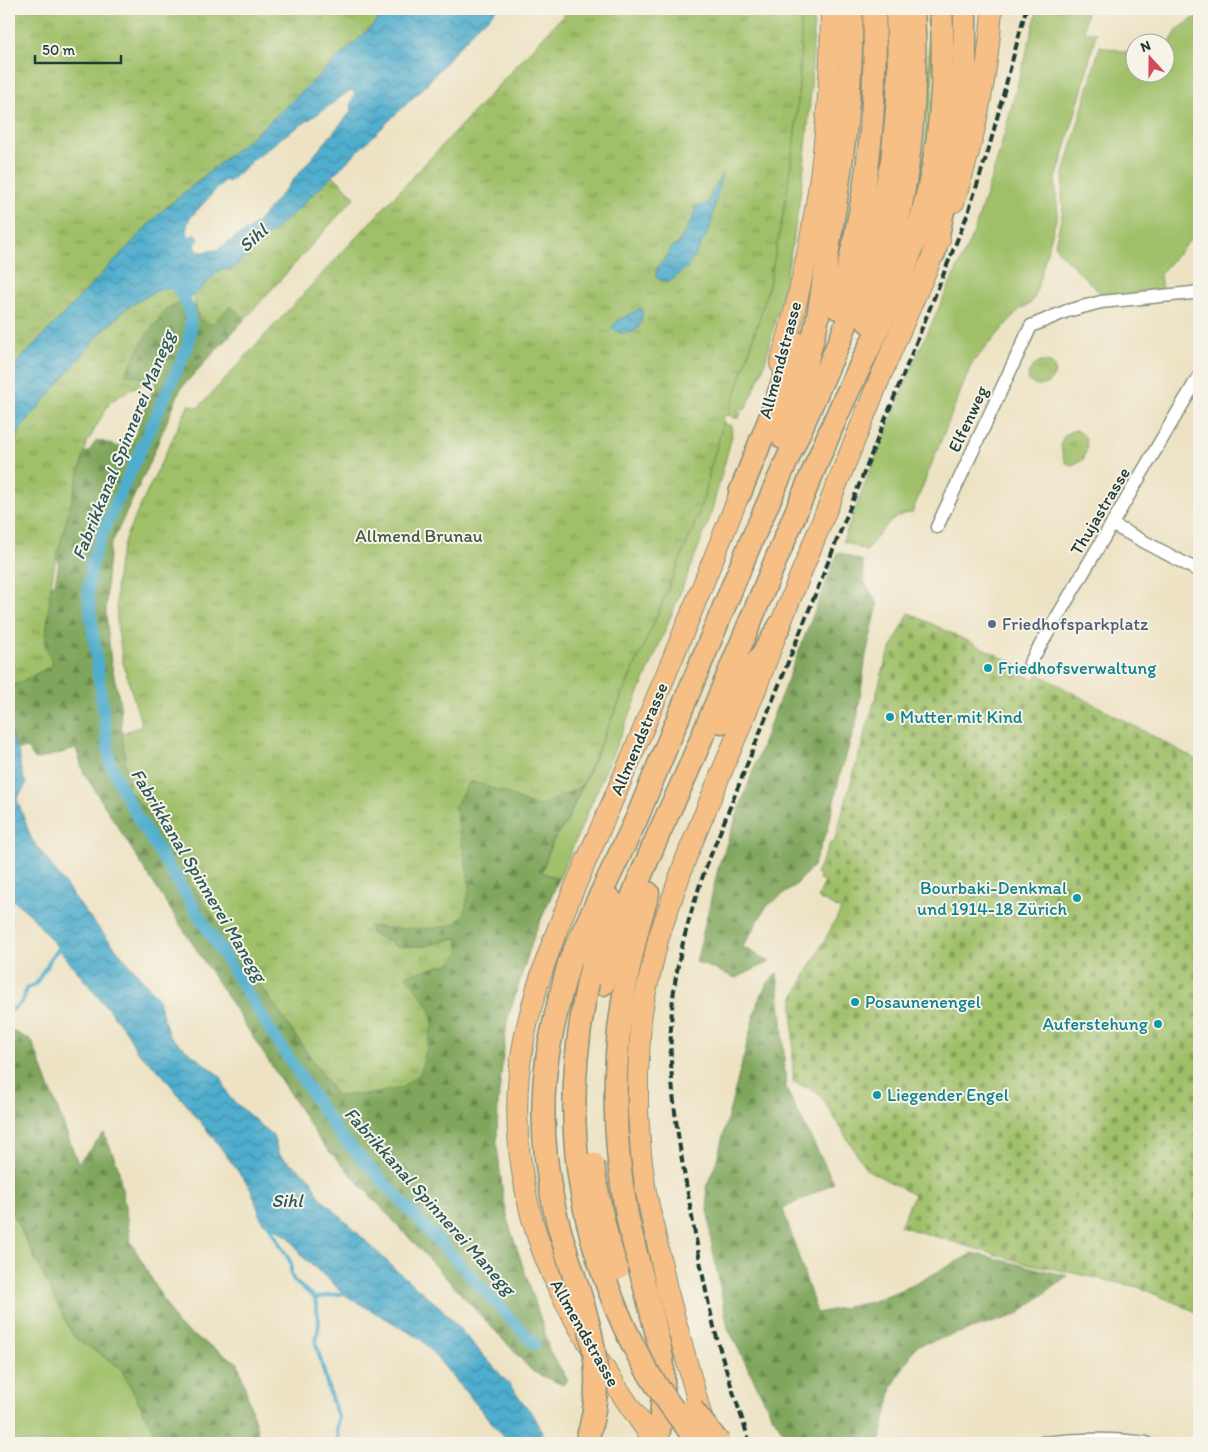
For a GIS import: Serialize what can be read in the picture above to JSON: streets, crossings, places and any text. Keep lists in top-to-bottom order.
{
  "streets": {
    "main road": ["Allmendstrasse"],
    "street": ["Elfenweg", "Thujastrasse"]
  },
  "water": ["Sihl", "Fabrikkanal Spinnerei Manegg"],
  "parks": ["Allmend Brunau"],
  "places": [
    "Friedhofsparkplatz",
    "Friedhofsverwaltung",
    "Mutter mit Kind",
    "Bourbaki-Denkmal und 1914-18 Zürich",
    "Posaunenengel",
    "Auferstehung",
    "Liegender Engel"
  ],
  "scale_bar": "50 m",
  "north": "top"
}
